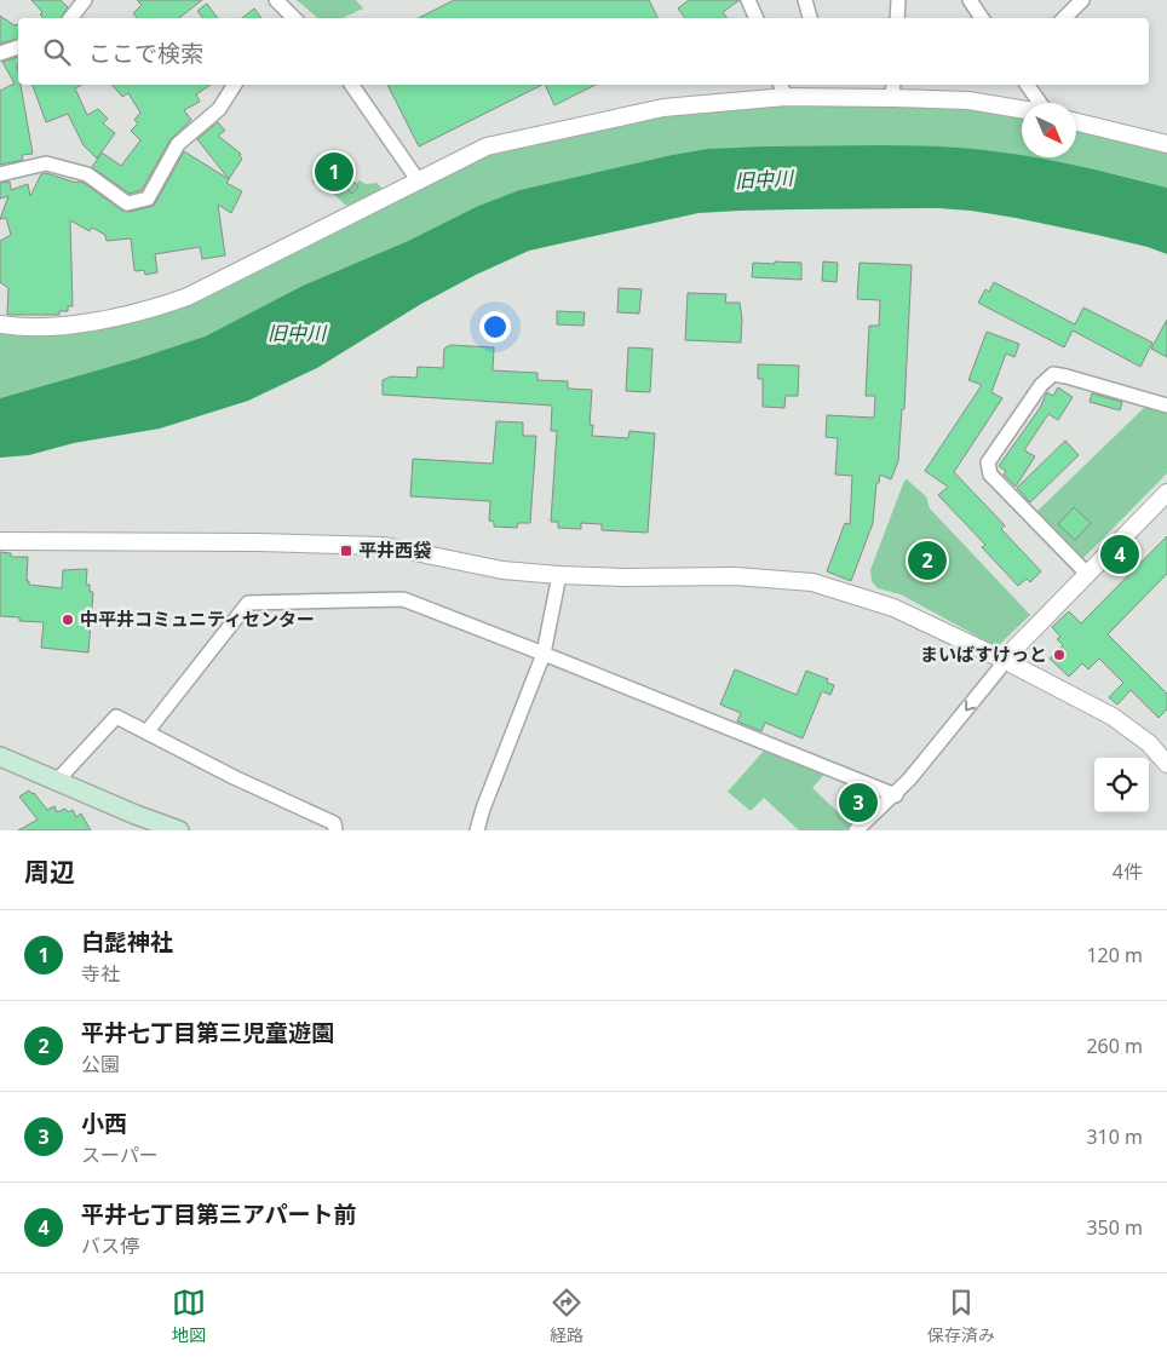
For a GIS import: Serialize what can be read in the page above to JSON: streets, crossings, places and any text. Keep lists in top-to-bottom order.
{
  "water": ["旧中川"],
  "places": {
    "transit": ["平井西袋"],
    "other": ["中平井コミュニティセンター", "まいばすけっと"]
  },
  "north": "bottom right",
  "page": {
    "search": "ここで検索",
    "pins": [
      "1",
      "4",
      "2",
      "3"
    ],
    "heading": ["周辺", "4件"],
    "list": [
      {
        "mark": "1",
        "name": "白髭神社",
        "note": "寺社",
        "value": "120 m"
      },
      {
        "mark": "2",
        "name": "平井七丁目第三児童遊園",
        "note": "公園",
        "value": "260 m"
      },
      {
        "mark": "3",
        "name": "小西",
        "note": "スーパー",
        "value": "310 m"
      },
      {
        "mark": "4",
        "name": "平井七丁目第三アパート前",
        "note": "バス停",
        "value": "350 m"
      }
    ],
    "nav": ["地図", "経路", "保存済み"]
  }
}
